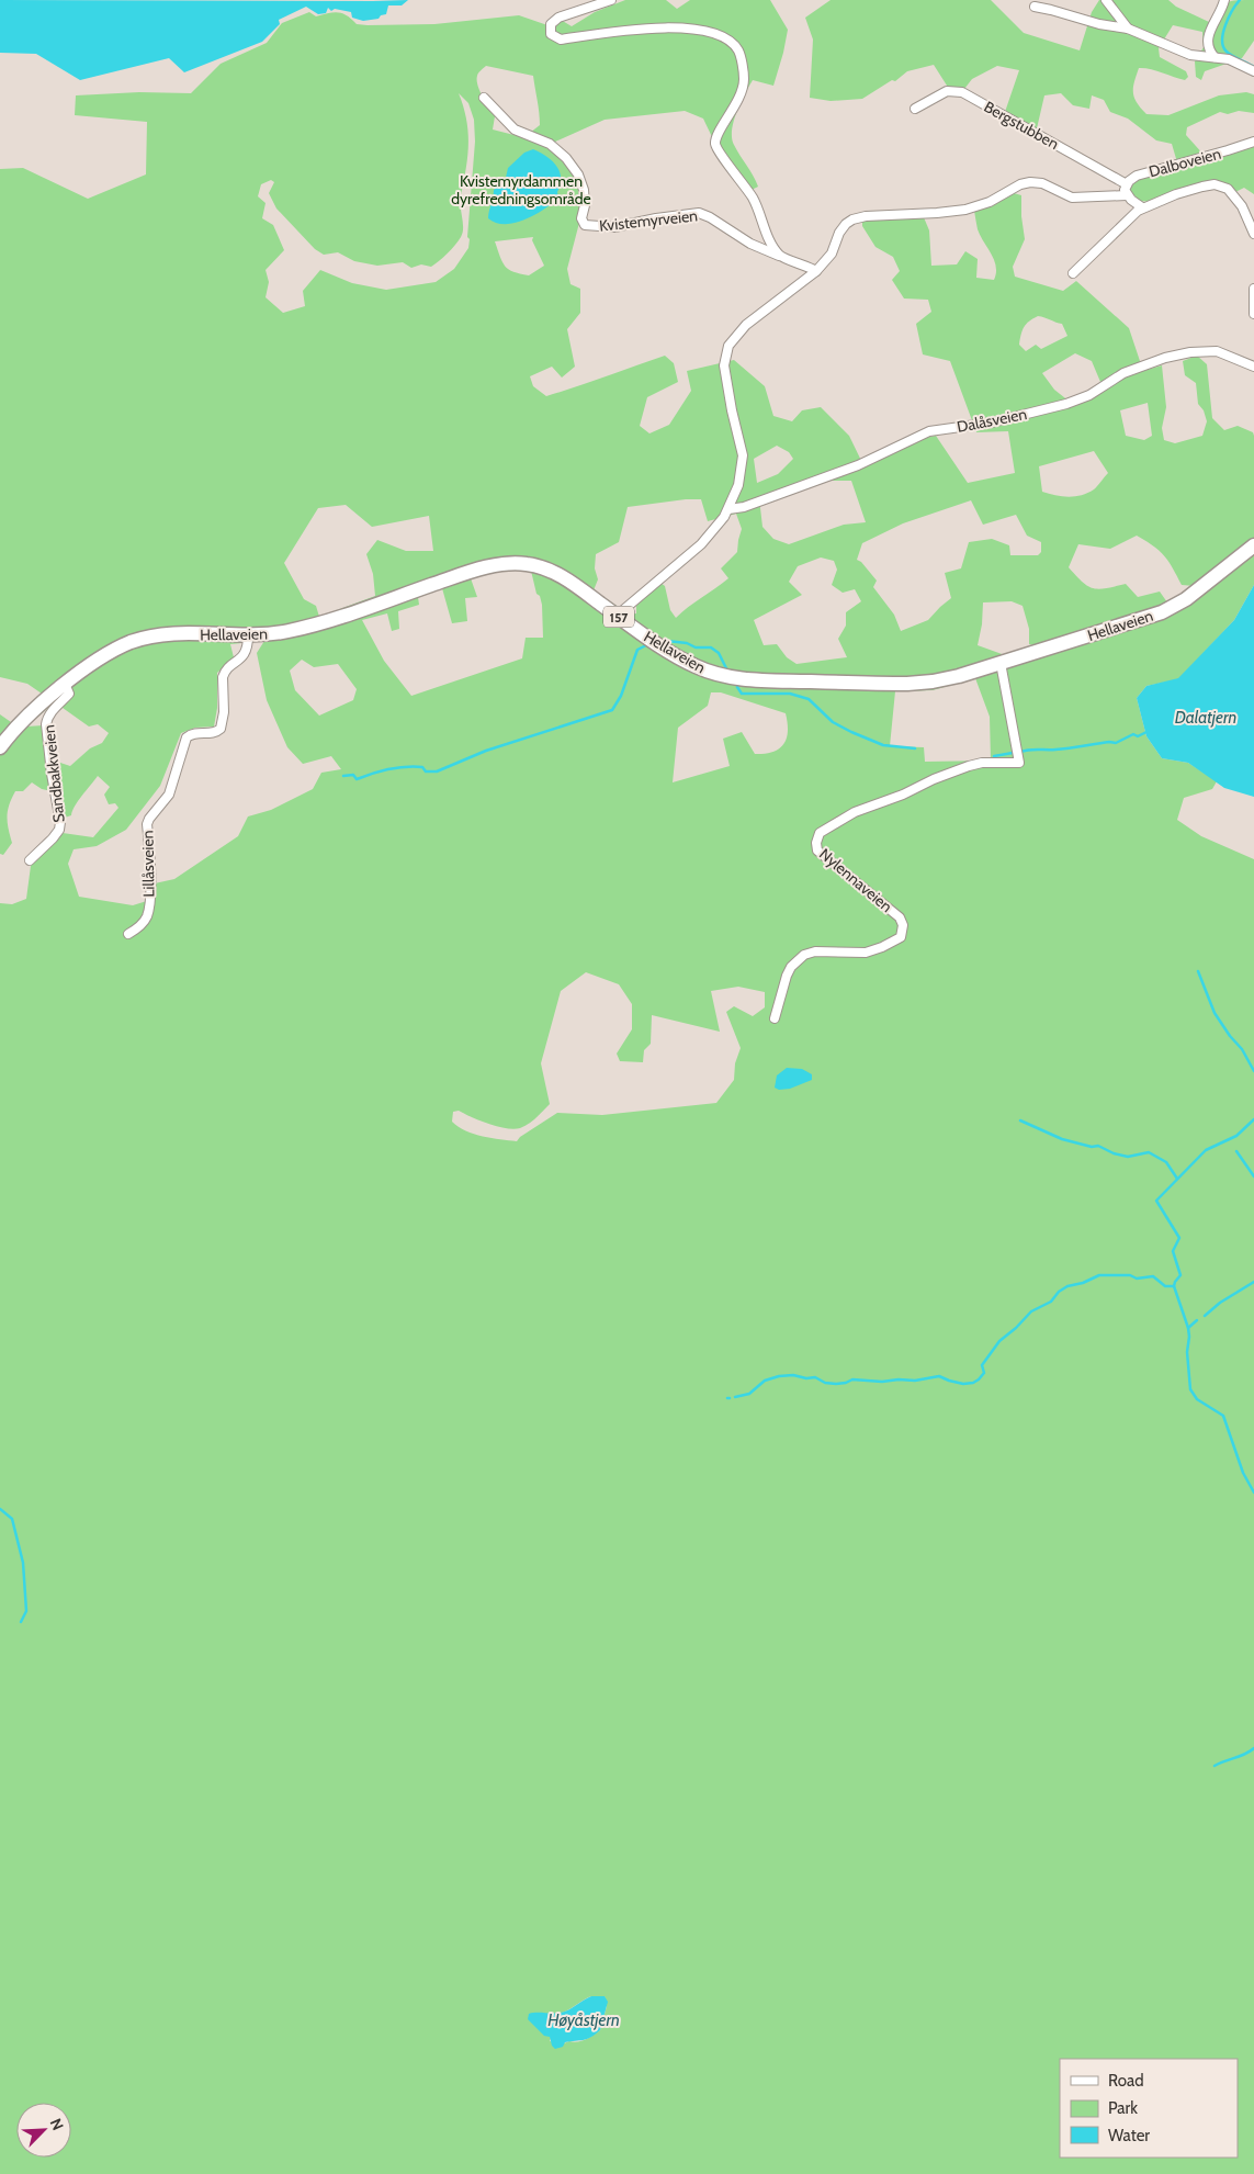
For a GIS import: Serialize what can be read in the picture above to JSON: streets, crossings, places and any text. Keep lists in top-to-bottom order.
{
  "streets": {
    "main road": ["157", "Hellaveien"],
    "street": [
      "Bergstubben",
      "Dalboveien",
      "Kvistemyrveien",
      "Dalåsveien",
      "Sandbakkveien",
      "Lillåsveien",
      "Nylennaveien"
    ]
  },
  "crossings": [
    ["Bergstubben", "Dalboveien"],
    ["Hellaveien", "Sandbakkveien"],
    ["Hellaveien", "Lillåsveien"],
    ["Hellaveien", "Nylennaveien"]
  ],
  "water": ["Dalatjern", "Høyåstjern"],
  "parks": ["Kvistemyrdammen dyrefredningsområde"],
  "legend": ["Road", "Park", "Water"],
  "north": "top right"
}
